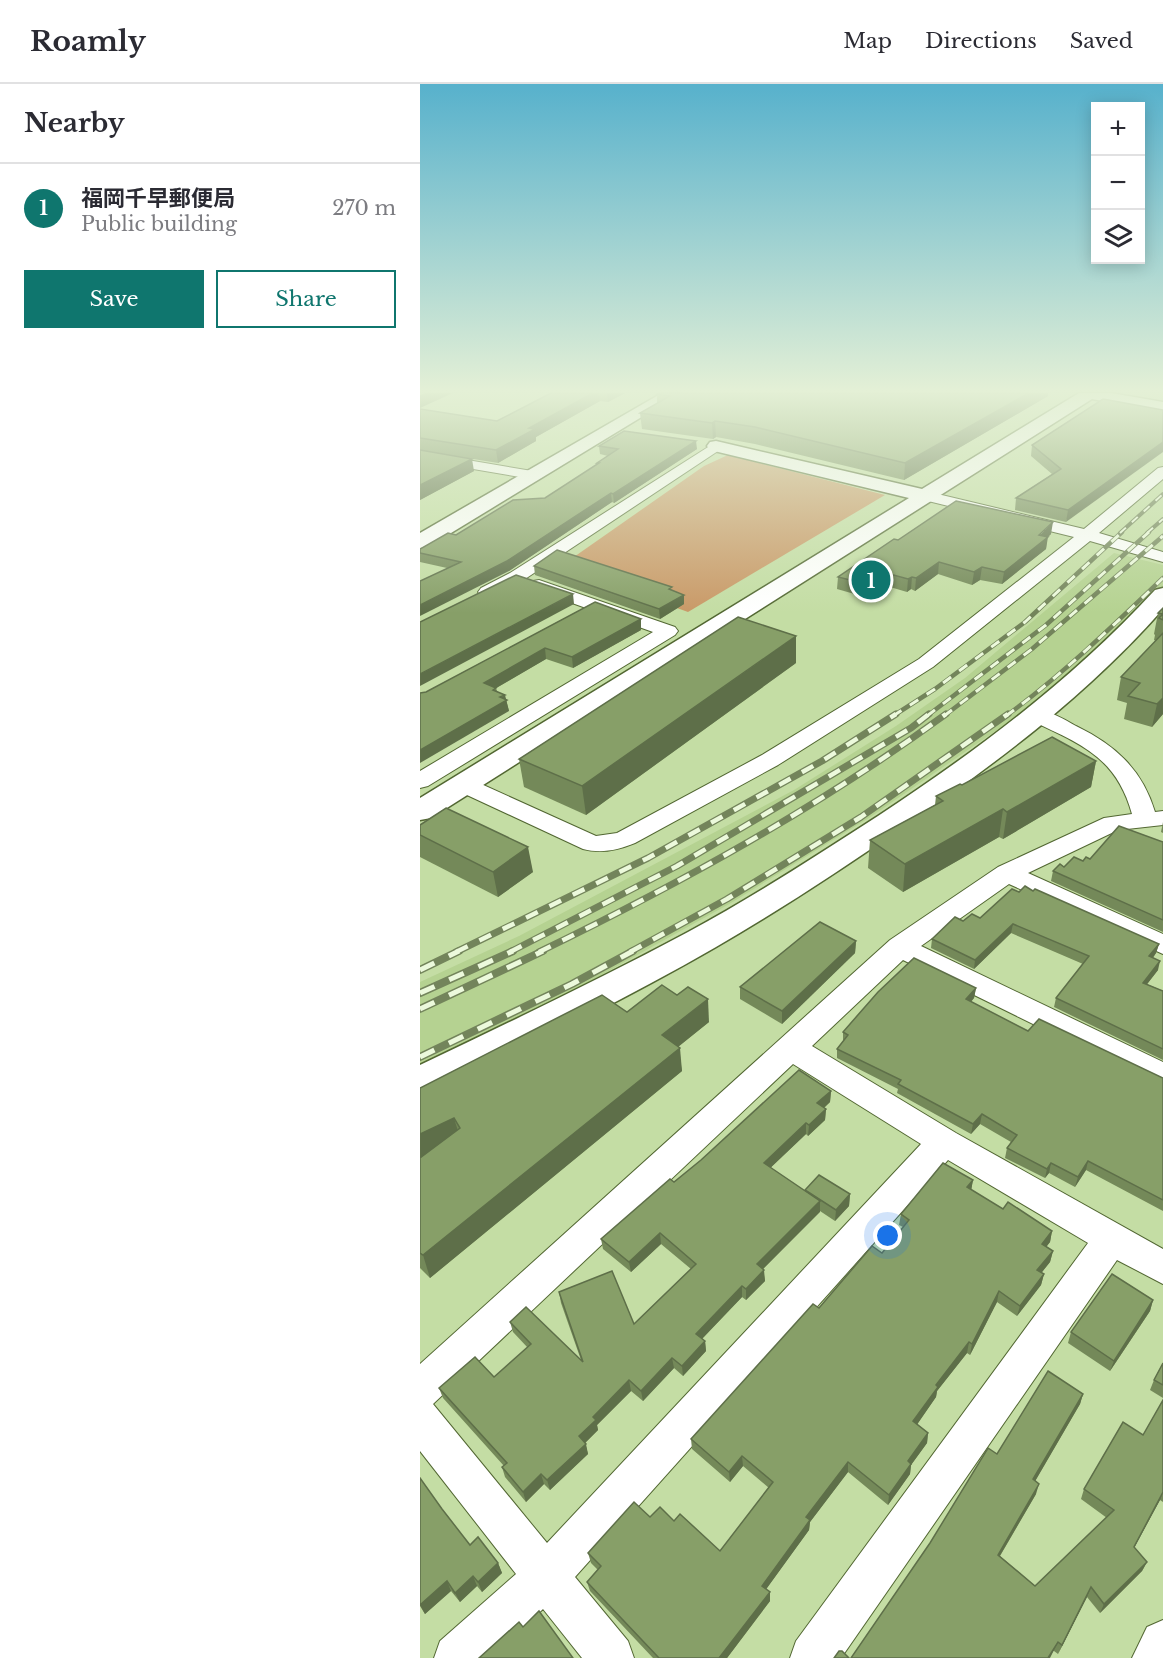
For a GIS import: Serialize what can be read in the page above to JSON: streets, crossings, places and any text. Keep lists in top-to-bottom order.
{
  "page": {
    "header": "Roamly",
    "nav": ["Map", "Directions", "Saved"],
    "heading": "Nearby",
    "map_buttons": ["+", "−"],
    "list": [
      {
        "mark": "1",
        "name": "福岡千早郵便局",
        "note": "Public building",
        "value": "270 m"
      }
    ],
    "buttons": ["Save", "Share"],
    "pins": "1"
  }
}
